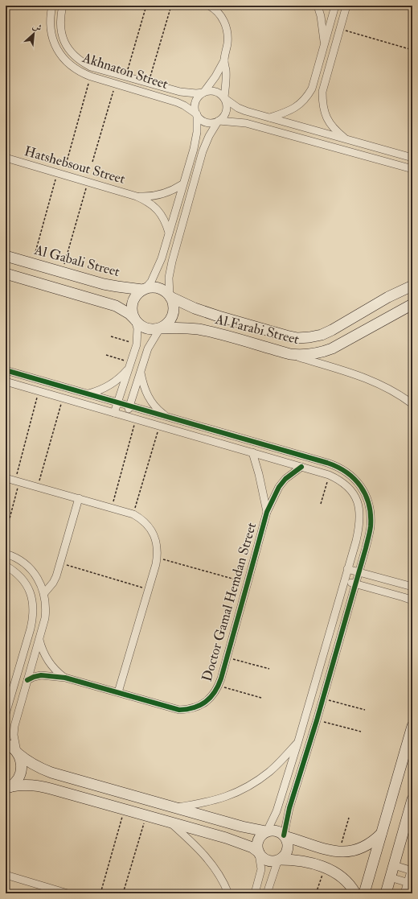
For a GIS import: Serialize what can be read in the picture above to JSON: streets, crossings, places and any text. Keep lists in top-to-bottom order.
{
  "streets": {
    "street": [
      "Akhnaton Street",
      "Hatshebsout Street",
      "Al Gabali Street",
      "Al Farabi Street",
      "Doctor Gamal Hemdan Street"
    ]
  },
  "crossings": [
    ["Al Gabali Street", "Al Farabi Street"]
  ],
  "north": "top right"
}
